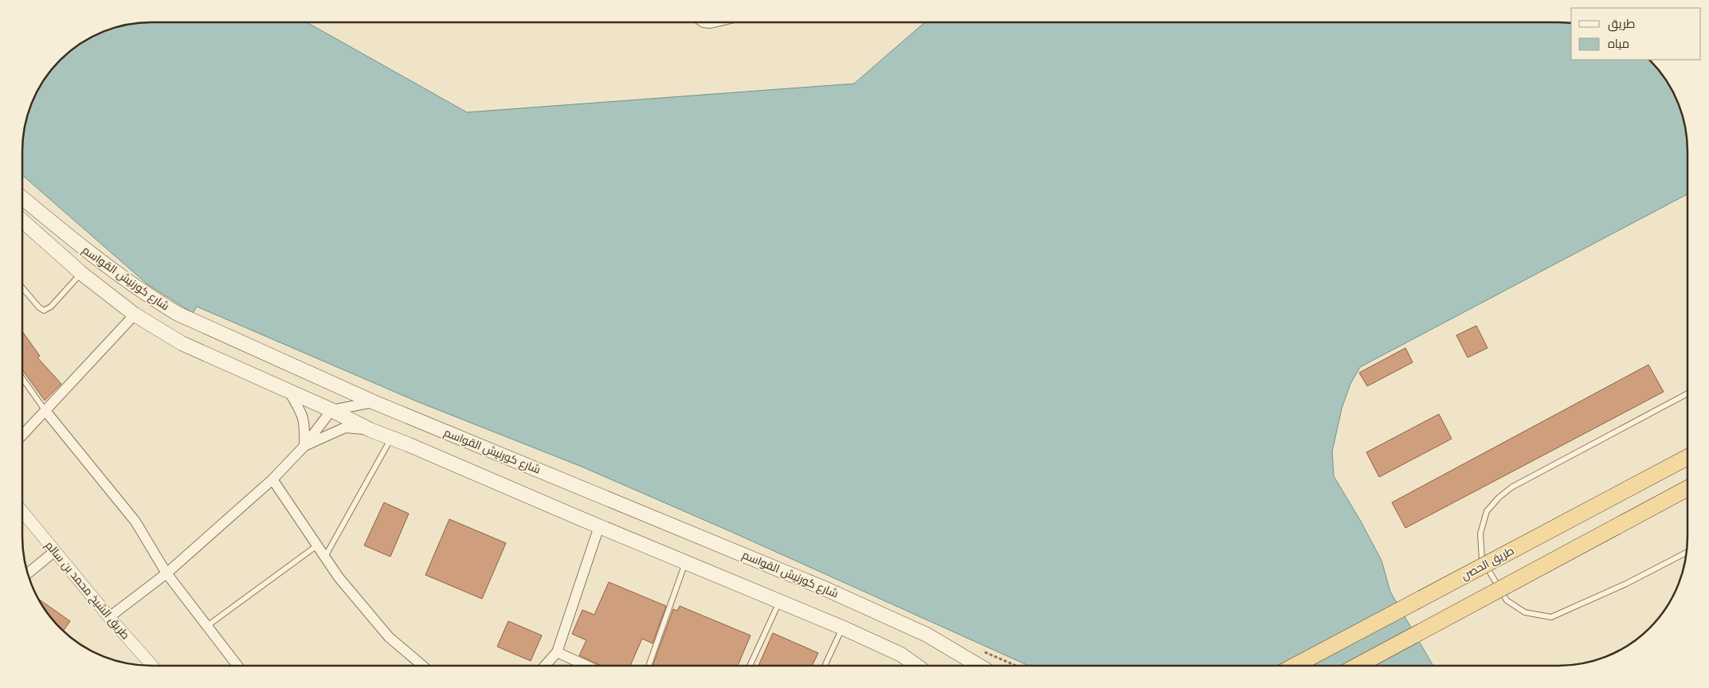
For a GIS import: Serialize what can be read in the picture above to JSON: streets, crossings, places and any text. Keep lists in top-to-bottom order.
{
  "streets": {
    "main road": ["شارع كورنيش القواسم", "طريق الحصن"],
    "street": ["طريق الشيخ محمد بن سالم"]
  },
  "legend": ["طريق", "مياه"]
}
